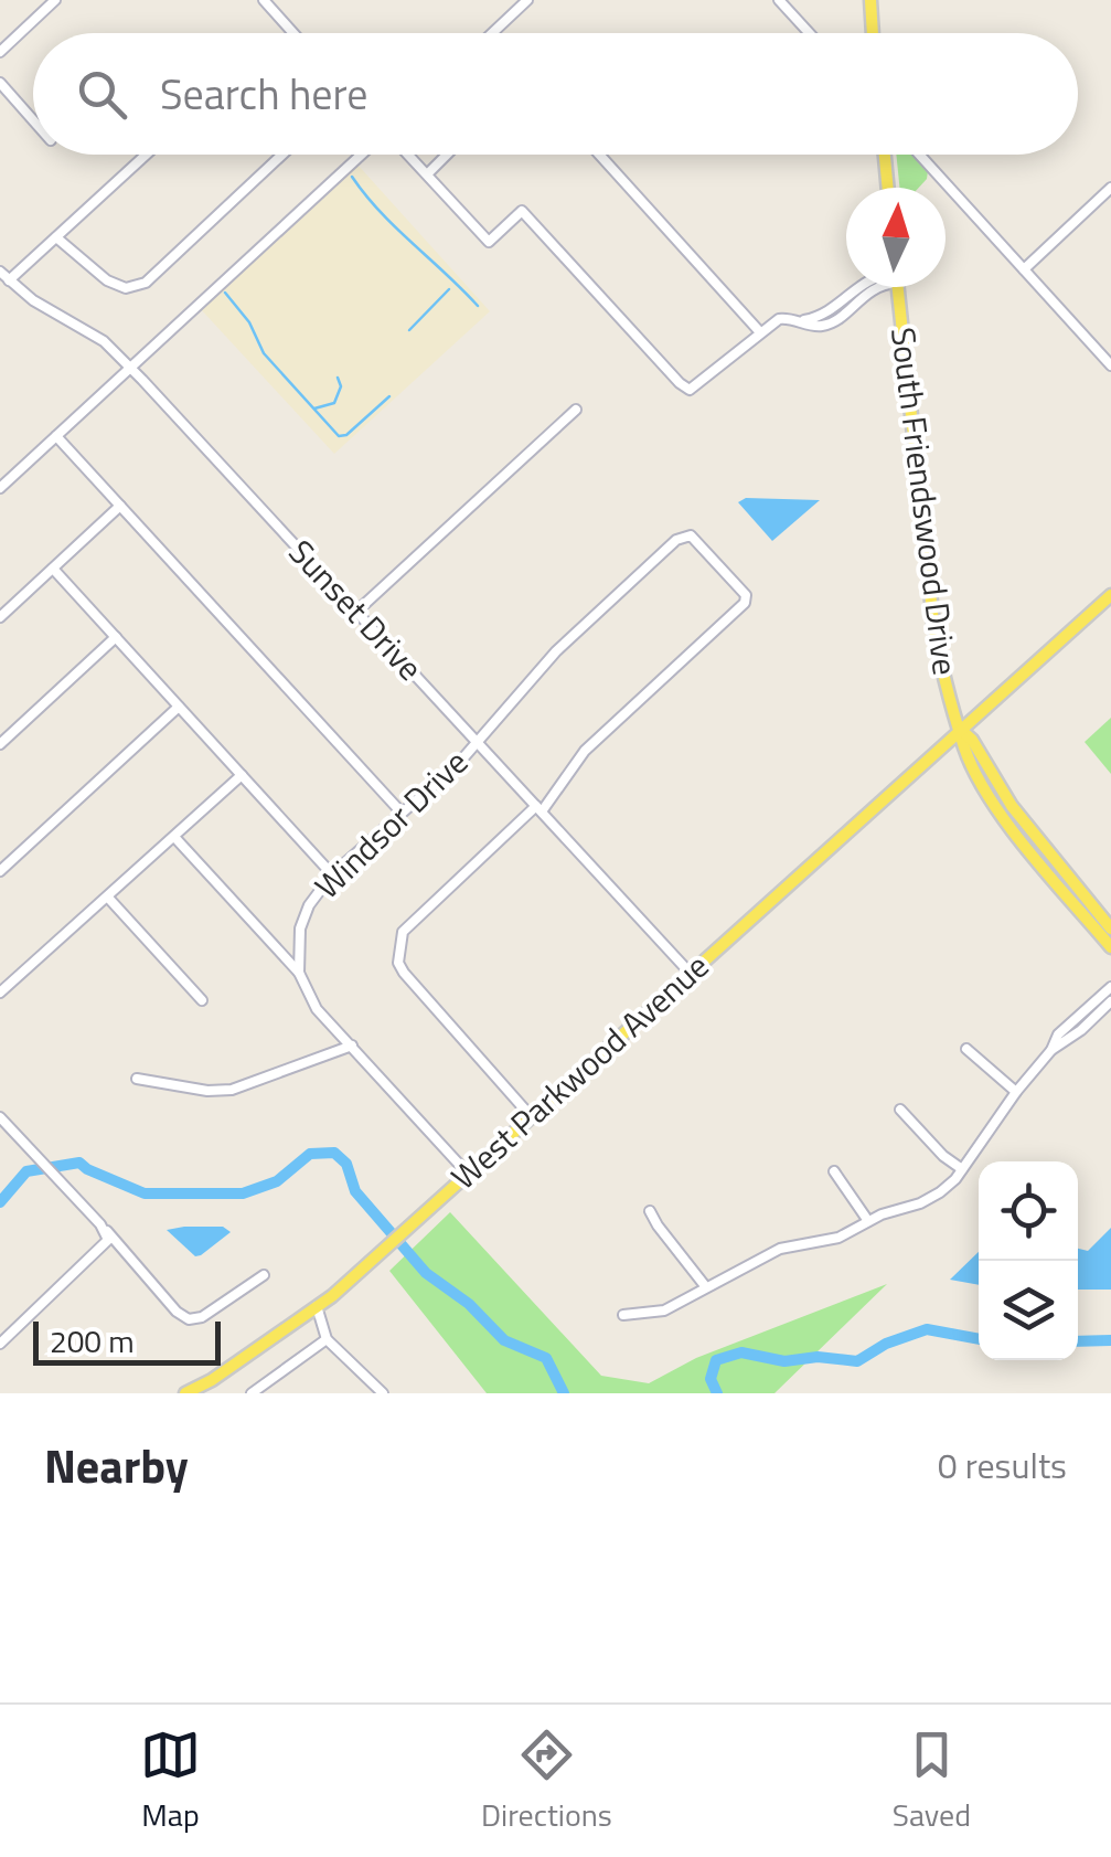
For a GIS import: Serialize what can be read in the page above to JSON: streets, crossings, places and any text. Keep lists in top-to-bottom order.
{
  "streets": {
    "main road": ["South Friendswood Drive", "West Parkwood Avenue"],
    "street": ["Sunset Drive", "Windsor Drive"]
  },
  "crossings": [
    ["South Friendswood Drive", "West Parkwood Avenue"],
    ["Sunset Drive", "Windsor Drive"],
    ["Sunset Drive", "West Parkwood Avenue"]
  ],
  "scale_bar": "200 m",
  "north": "top",
  "page": {
    "search": "Search here",
    "scale": "200 m",
    "heading": ["Nearby", "0 results"],
    "nav": ["Map", "Directions", "Saved"]
  }
}
